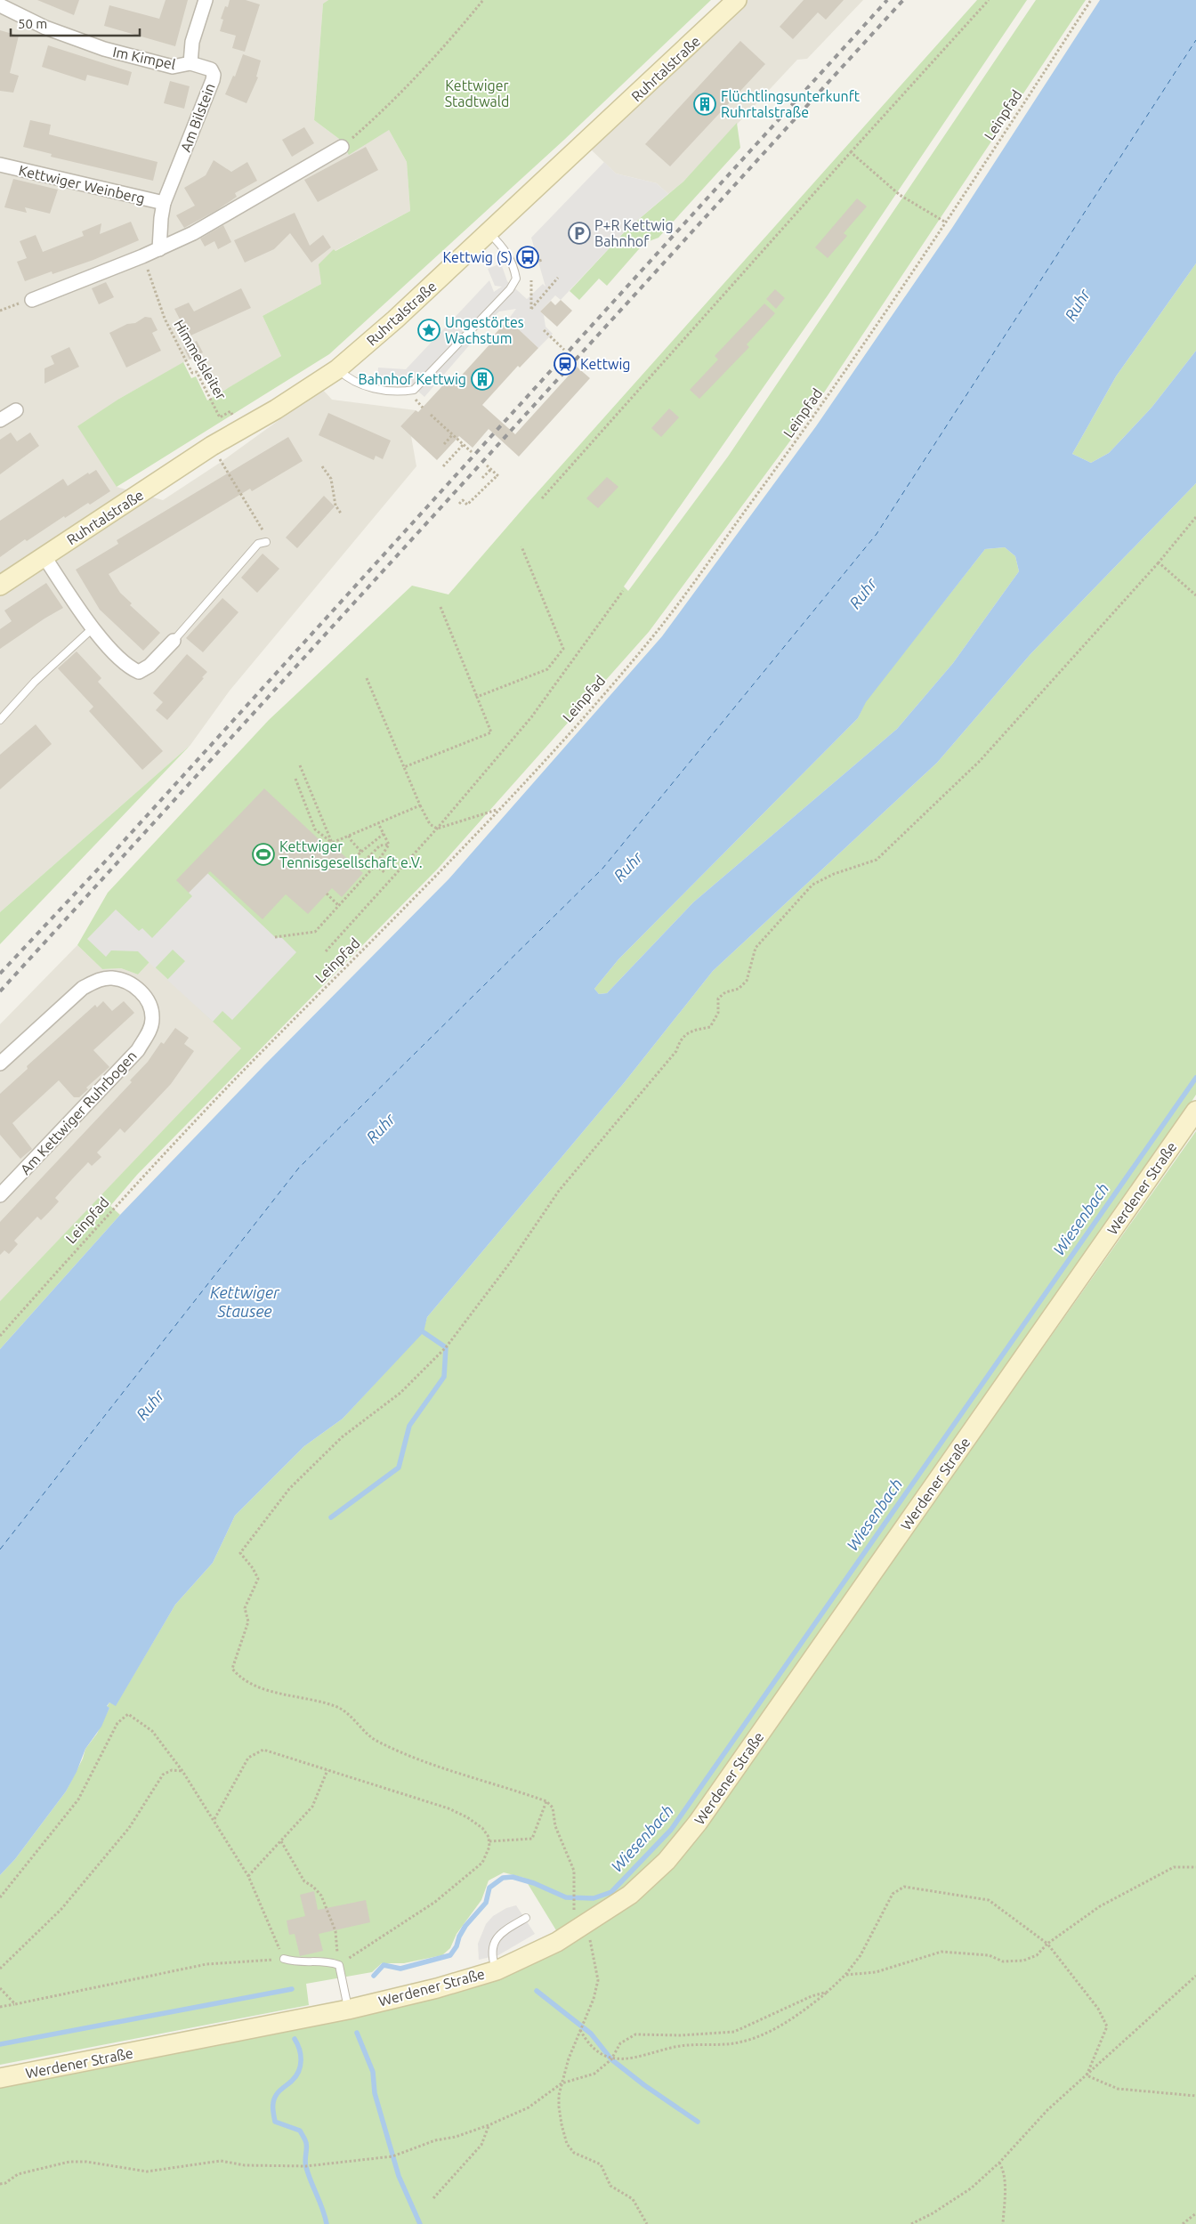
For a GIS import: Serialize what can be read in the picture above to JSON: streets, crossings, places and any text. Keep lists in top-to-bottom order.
{
  "streets": {
    "main road": ["Ruhrtalstraße", "Werdener Straße"],
    "street": [
      "Im Kimpel",
      "Am Bilstein",
      "Kettwiger Weinberg",
      "Am Kettwiger Ruhrbogen"
    ],
    "path": ["Leinpfad", "Himmelsleiter"]
  },
  "crossings": [
    ["Im Kimpel", "Am Bilstein"],
    ["Am Bilstein", "Kettwiger Weinberg"]
  ],
  "water": ["Ruhr", "Wiesenbach", "Kettwiger Stausee"],
  "parks": ["Kettwiger Stadtwald"],
  "places": {
    "building": ["Flüchtlingsunterkunft Ruhrtalstraße", "Bahnhof Kettwig"],
    "parking": ["P+R Kettwig Bahnhof"],
    "bus stop": ["Kettwig (S)"],
    "place": ["Ungestörtes Wachstum"],
    "station": ["Kettwig"],
    "sports": ["Kettwiger Tennisgesellschaft e.V."]
  },
  "scale_bar": "50 m"
}
